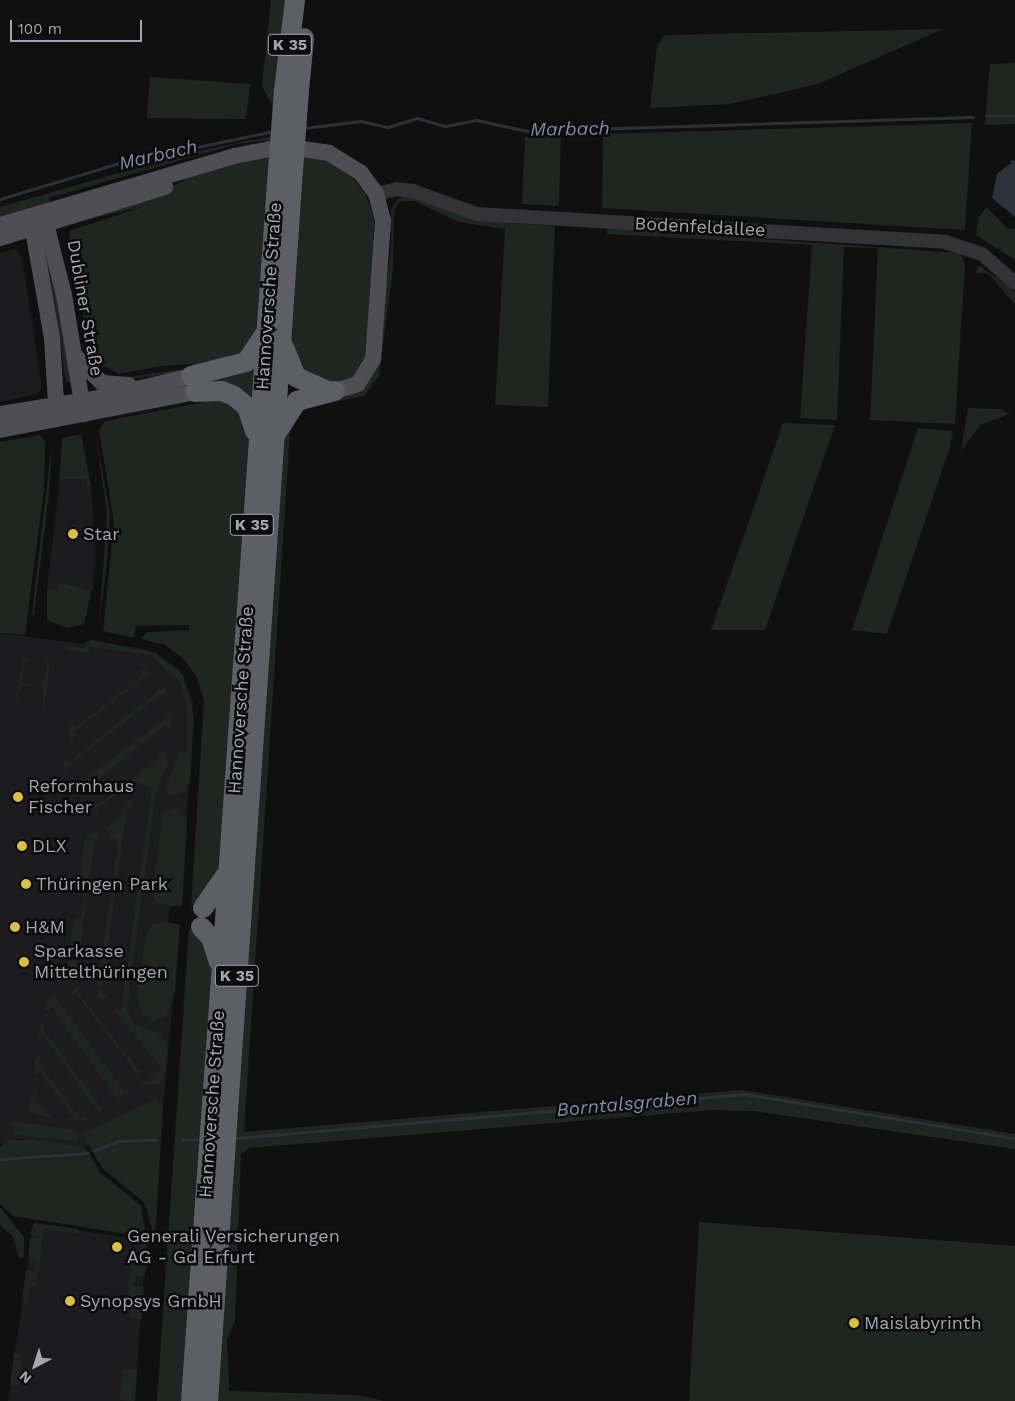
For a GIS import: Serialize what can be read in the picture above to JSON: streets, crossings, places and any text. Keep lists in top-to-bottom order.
{
  "streets": {
    "highway": ["K 35", "Hannoversche Straße"],
    "main road": ["Dubliner Straße"],
    "street": ["Bodenfeldallee"]
  },
  "water": ["Marbach", "Borntalsgraben"],
  "places": [
    "Star",
    "Reformhaus Fischer",
    "DLX",
    "Thüringen Park",
    "H&M",
    "Sparkasse Mittelthüringen",
    "Generali Versicherungen AG - Gd Erfurt",
    "Synopsys GmbH",
    "Maislabyrinth"
  ],
  "scale_bar": "100 m",
  "north": "bottom left"
}
